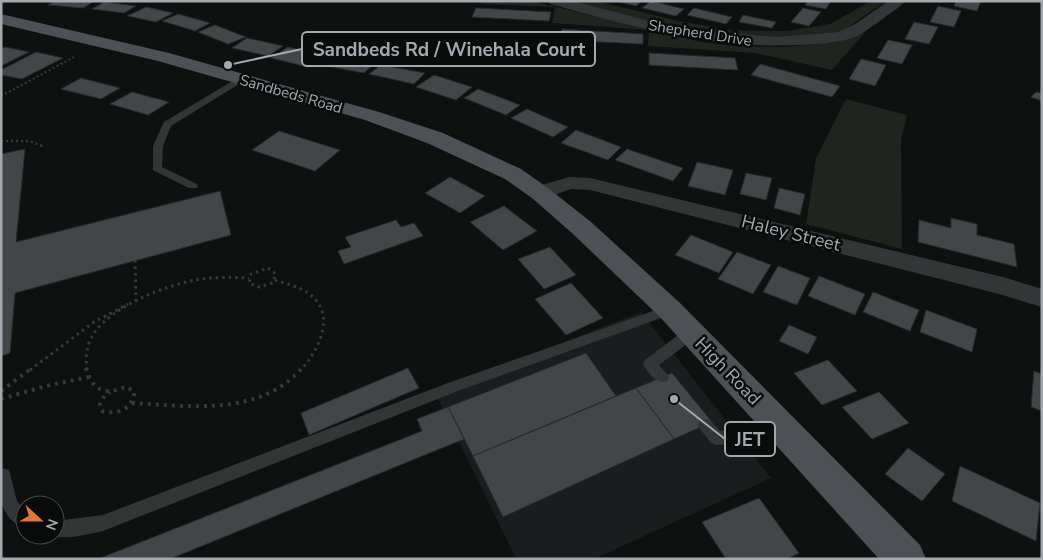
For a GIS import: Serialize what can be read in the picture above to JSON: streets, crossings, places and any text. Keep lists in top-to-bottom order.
{
  "streets": {
    "main road": ["Sandbeds Road", "High Road"],
    "street": ["Shepherd Drive", "Haley Street"]
  },
  "crossings": [
    ["Sandbeds Road", "Haley Street"],
    ["Sandbeds Road", "High Road"],
    ["Haley Street", "High Road"]
  ],
  "places": ["Sandbeds Rd / Winehala Court", "JET"],
  "north": "right"
}
